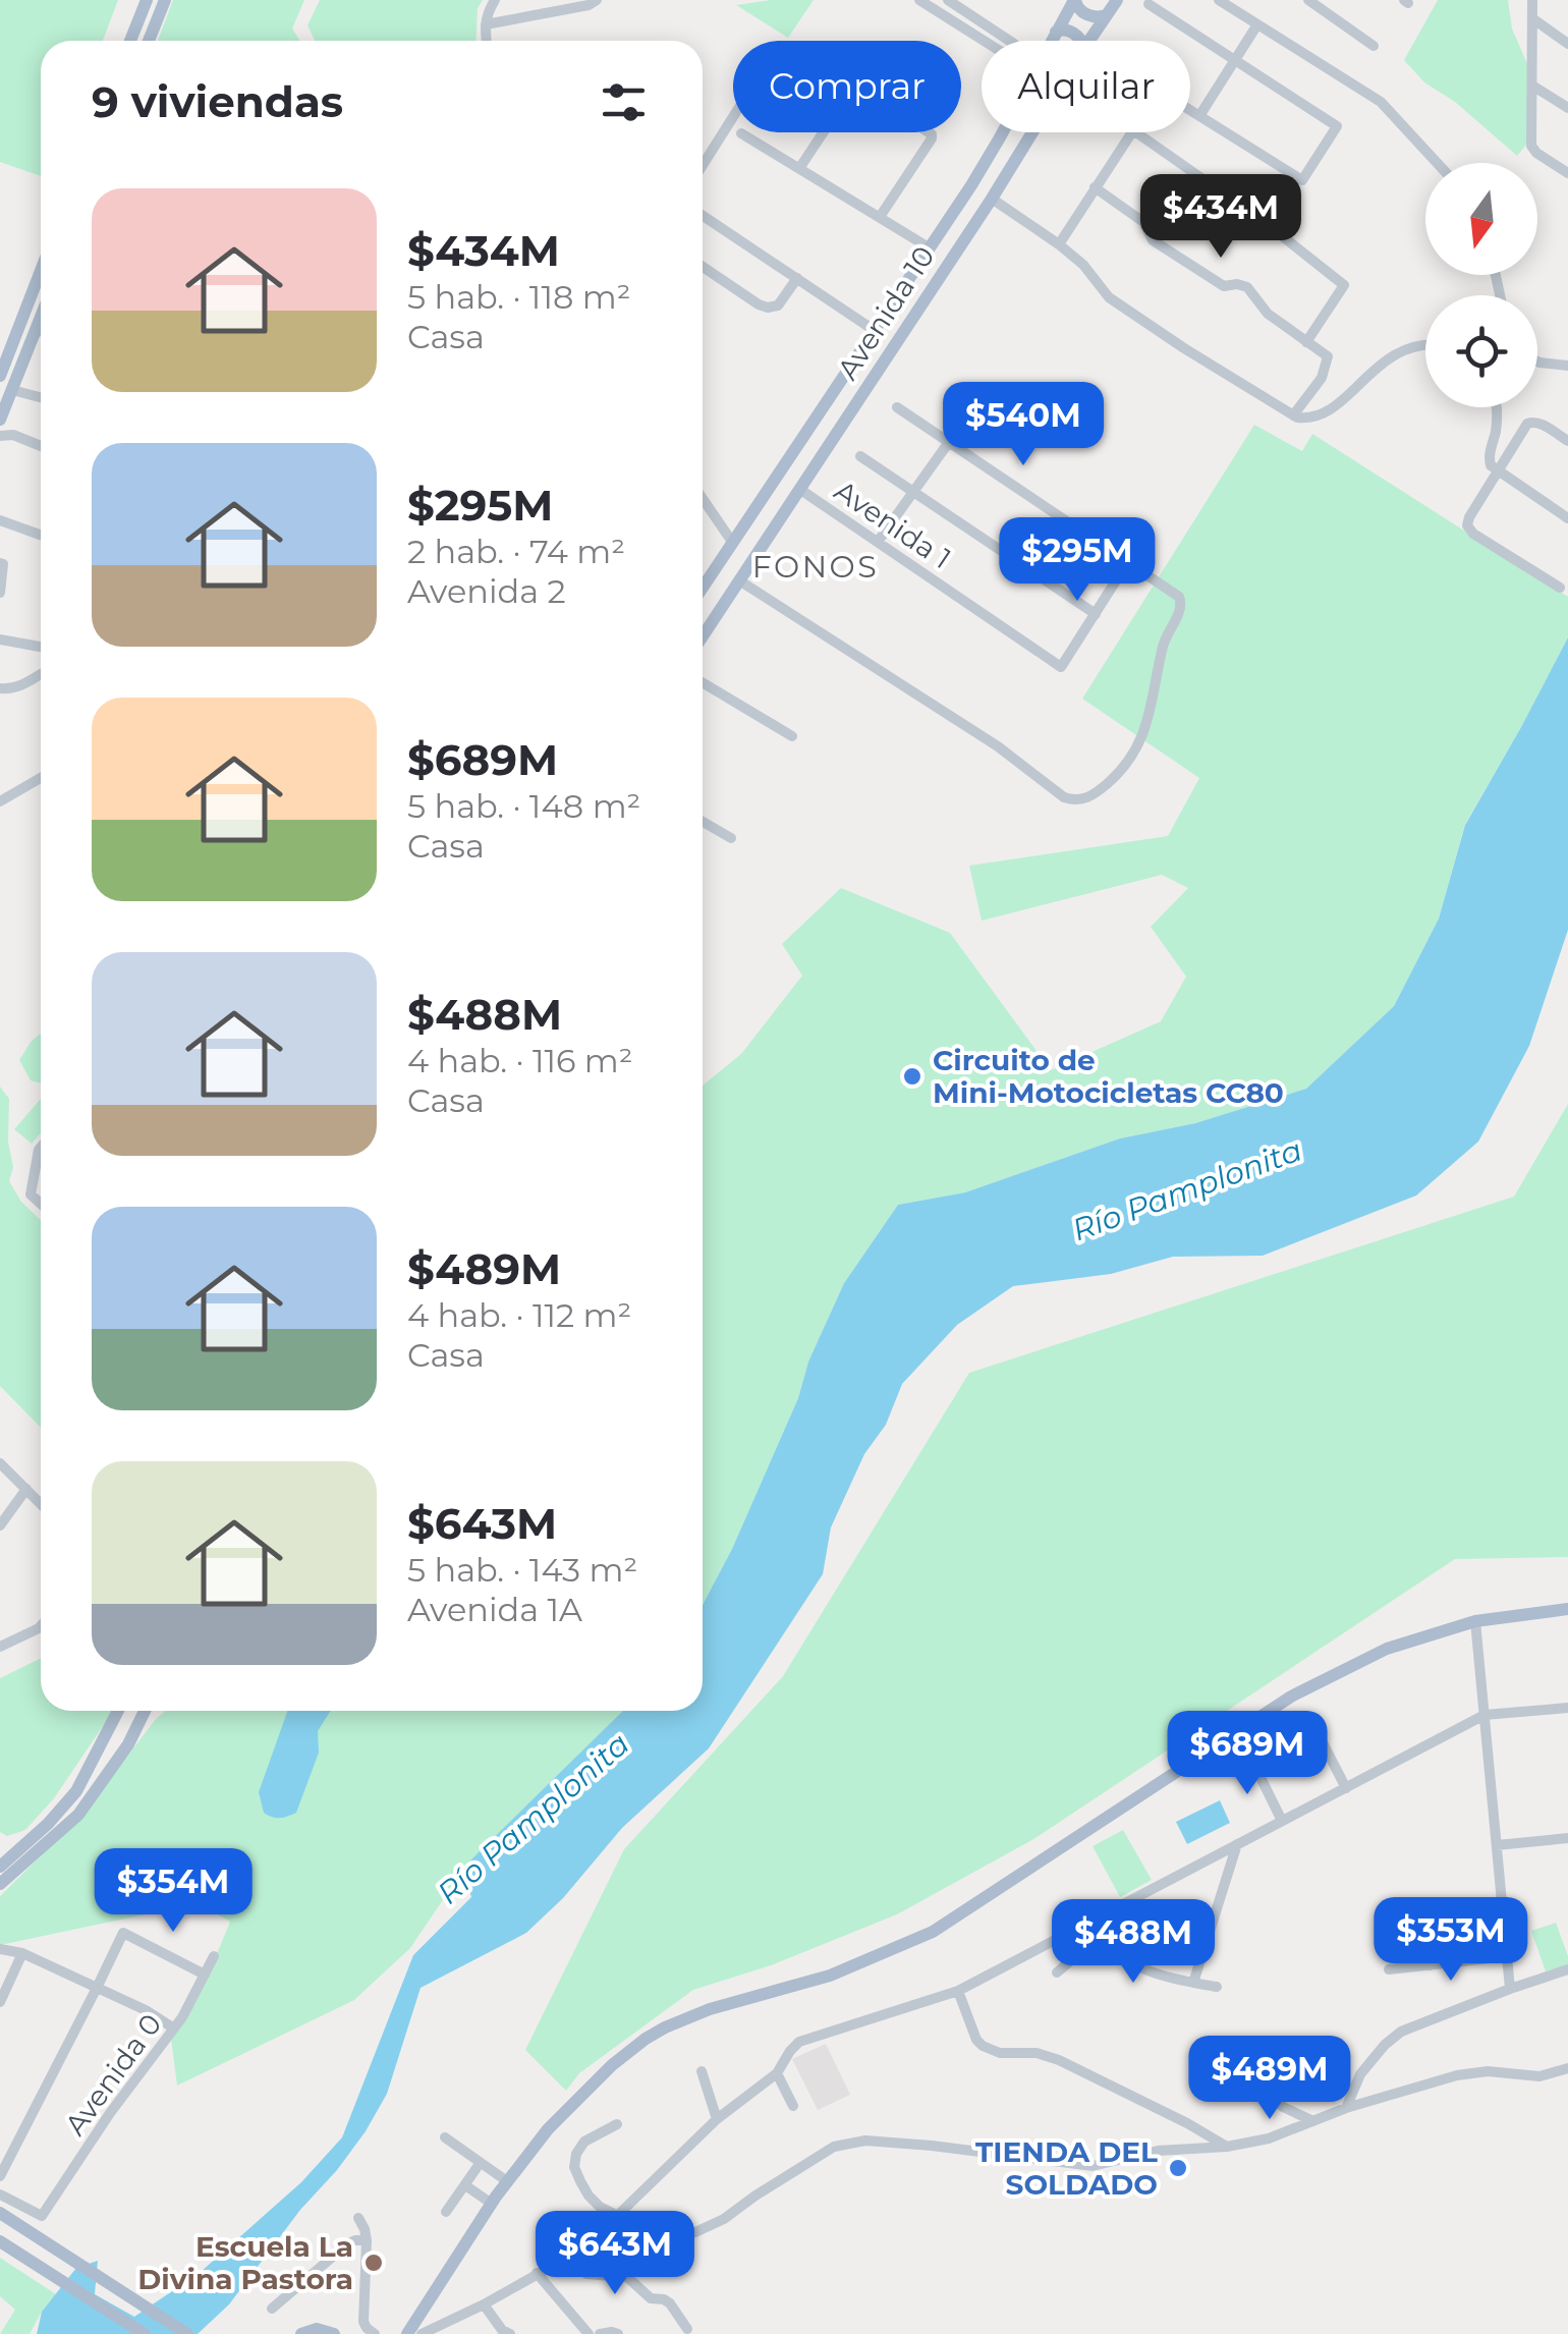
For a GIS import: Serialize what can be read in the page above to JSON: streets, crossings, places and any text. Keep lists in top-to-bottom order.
{
  "streets": {
    "main road": ["Avenida 10"],
    "street": ["Avenida 1", "Avenida 0"]
  },
  "crossings": [
    ["Avenida 10", "Avenida 1"]
  ],
  "districts": ["FONOS"],
  "water": ["Río Pamplonita"],
  "places": ["Circuito de Mini-Motocicletas CC80", "TIENDA DEL SOLDADO", "Escuela La Divina Pastora"],
  "north": "bottom",
  "page": {
    "chip": ["Comprar", "Alquilar"],
    "heading": "9 viviendas",
    "list": [
      {
        "name": "$434M",
        "note": "5 hab. · 118 m² · Casa"
      },
      {
        "name": "$295M",
        "note": "2 hab. · 74 m² · Avenida 2"
      },
      {
        "name": "$689M",
        "note": "5 hab. · 148 m² · Casa"
      },
      {
        "name": "$488M",
        "note": "4 hab. · 116 m² · Casa"
      },
      {
        "name": "$489M",
        "note": "4 hab. · 112 m² · Casa"
      },
      {
        "name": "$643M",
        "note": "5 hab. · 143 m² · Avenida 1A"
      }
    ],
    "price": [
      "$434M",
      "$540M",
      "$295M",
      "$689M",
      "$354M",
      "$353M",
      "$488M",
      "$489M",
      "$643M"
    ]
  }
}
